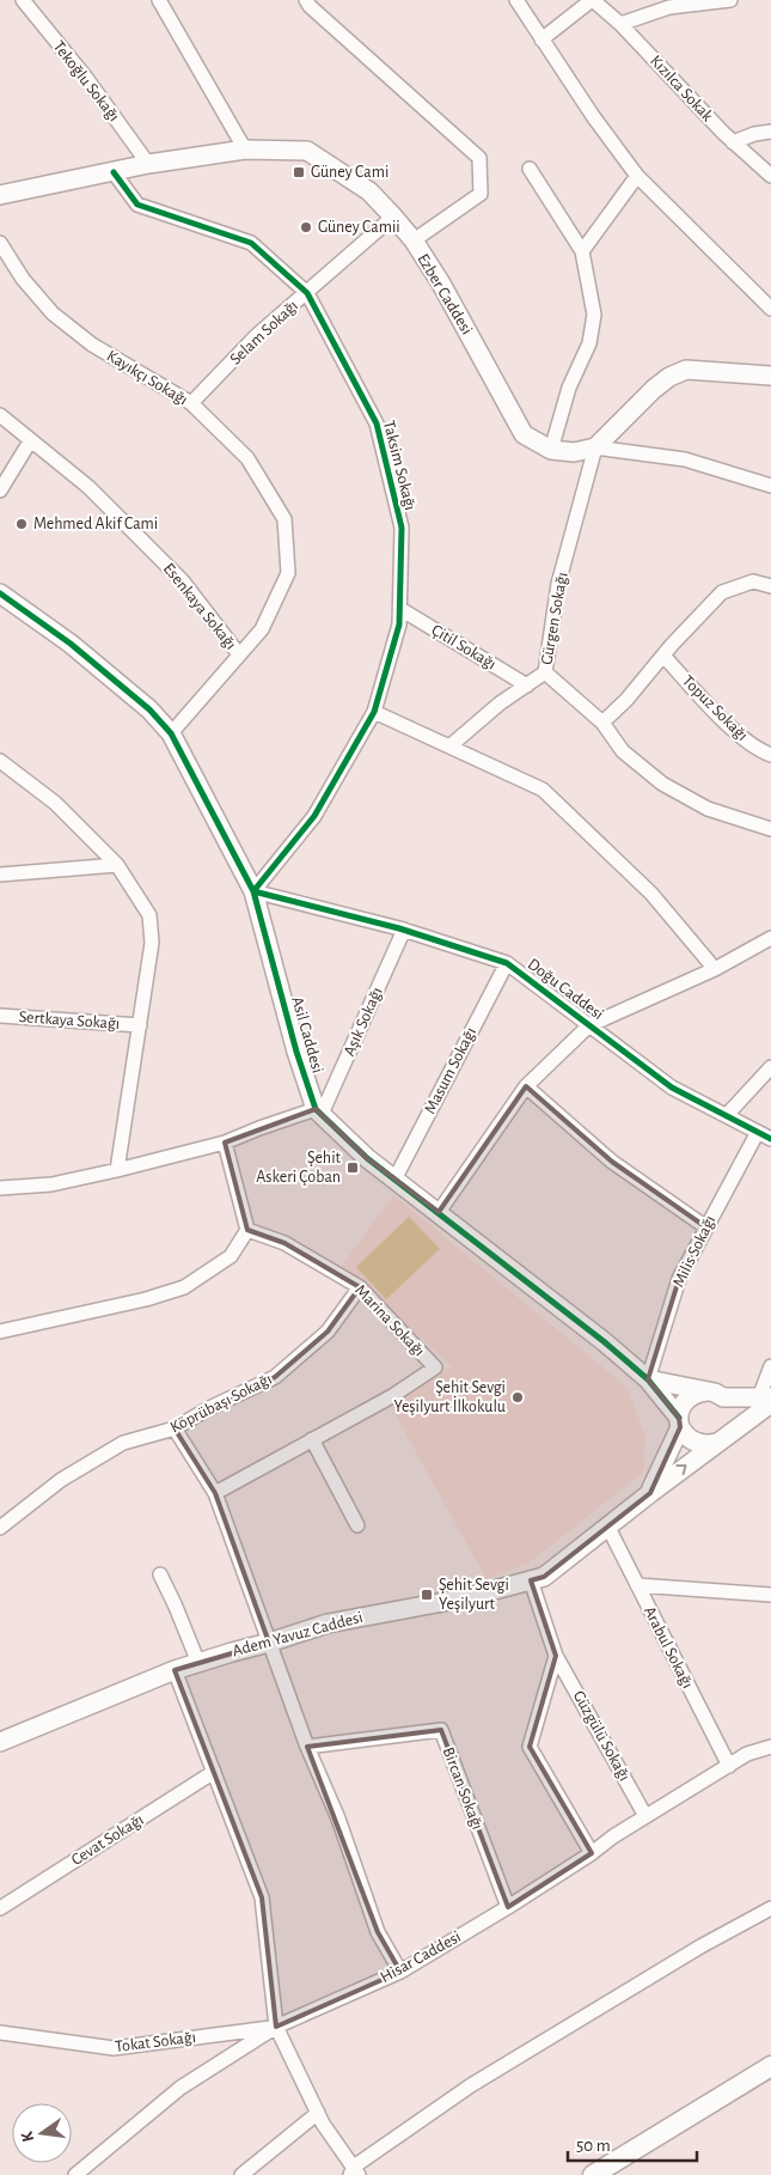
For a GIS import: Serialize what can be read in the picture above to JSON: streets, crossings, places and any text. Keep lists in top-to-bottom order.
{
  "streets": {
    "street": [
      "Tekoğlu Sokağı",
      "Kızılca Sokak",
      "Ezber Caddesi",
      "Selam Sokağı",
      "Kayıkçı Sokağı",
      "Taksim Sokağı",
      "Esenkaya Sokağı",
      "Gürgen Sokağı",
      "Çitil Sokağı",
      "Topuz Sokağı",
      "Doğu Caddesi",
      "Sertkaya Sokağı",
      "Aşık Sokağı",
      "Asil Caddesi",
      "Masum Sokağı",
      "Milis Sokağı",
      "Marina Sokağı",
      "Köprübaşı Sokağı",
      "Adem Yavuz Caddesi",
      "Arabul Sokağı",
      "Güzgülü Sokağı",
      "Bircan Sokağı",
      "Cevat Sokağı",
      "Hisar Caddesi",
      "Tokat Sokağı"
    ]
  },
  "crossings": [
    ["Tekoğlu Sokağı", "Ezber Caddesi"],
    ["Ezber Caddesi", "Selam Sokağı"],
    ["Ezber Caddesi", "Taksim Sokağı"],
    ["Ezber Caddesi", "Gürgen Sokağı"],
    ["Selam Sokağı", "Kayıkçı Sokağı"],
    ["Selam Sokağı", "Taksim Sokağı"],
    ["Kayıkçı Sokağı", "Esenkaya Sokağı"],
    ["Kayıkçı Sokağı", "Asil Caddesi"],
    ["Taksim Sokağı", "Çitil Sokağı"],
    ["Taksim Sokağı", "Doğu Caddesi"],
    ["Taksim Sokağı", "Asil Caddesi"],
    ["Gürgen Sokağı", "Çitil Sokağı"],
    ["Doğu Caddesi", "Aşık Sokağı"],
    ["Doğu Caddesi", "Asil Caddesi"],
    ["Doğu Caddesi", "Masum Sokağı"],
    ["Doğu Caddesi", "Milis Sokağı"],
    ["Aşık Sokağı", "Asil Caddesi"],
    ["Asil Caddesi", "Masum Sokağı"],
    ["Asil Caddesi", "Milis Sokağı"],
    ["Asil Caddesi", "Adem Yavuz Caddesi"],
    ["Marina Sokağı", "Köprübaşı Sokağı"],
    ["Adem Yavuz Caddesi", "Arabul Sokağı"],
    ["Adem Yavuz Caddesi", "Güzgülü Sokağı"],
    ["Arabul Sokağı", "Hisar Caddesi"],
    ["Güzgülü Sokağı", "Hisar Caddesi"],
    ["Bircan Sokağı", "Hisar Caddesi"],
    ["Hisar Caddesi", "Tokat Sokağı"]
  ],
  "places": {
    "transit": ["Güney Cami", "Şehit Askeri Çoban", "Şehit Sevgi Yeşilyurt"],
    "other": ["Güney Camii", "Mehmed Akif Cami", "Şehit Sevgi Yeşilyurt İlkokulu"]
  },
  "scale_bar": "50 m",
  "north": "left"
}
